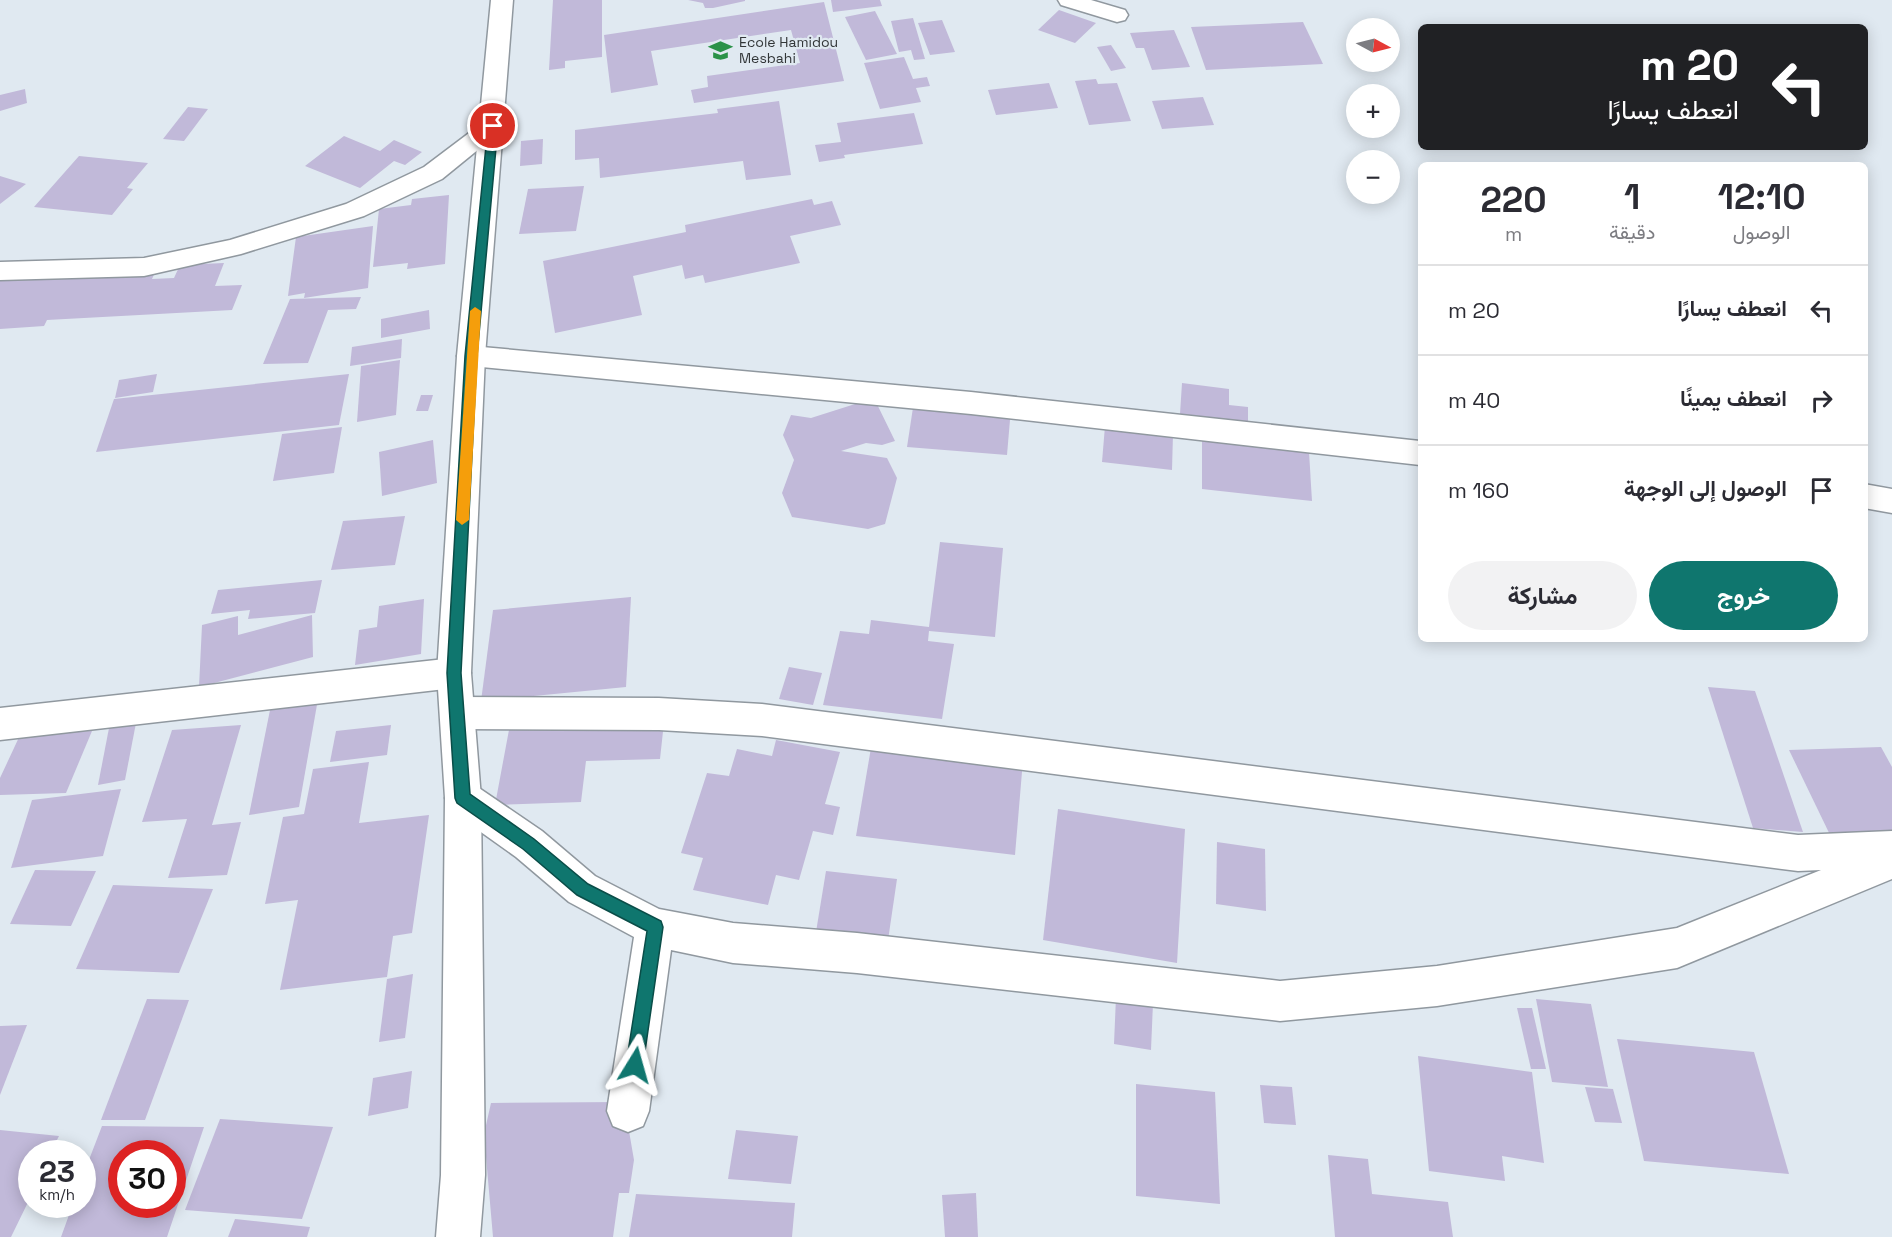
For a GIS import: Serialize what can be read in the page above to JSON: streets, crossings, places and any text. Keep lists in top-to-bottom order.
{
  "places": {
    "school or university": ["Ecole Hamidou Mesbahi"]
  },
  "north": "right",
  "page": {
    "map_buttons": ["+", "−"],
    "turn": ["20 m", "انعطف يسارًا"],
    "eta": [
      "12:10",
      "الوصول",
      "1",
      "دقيقة",
      "220",
      "m"
    ],
    "list": [
      {
        "name": "انعطف يسارًا",
        "value": "20 m"
      },
      {
        "name": "انعطف يمينًا",
        "value": "40 m"
      },
      {
        "name": "الوصول إلى الوجهة",
        "value": "160 m"
      }
    ],
    "buttons": ["خروج", "مشاركة"],
    "speed": "23 km/h",
    "limit": "30"
  }
}
